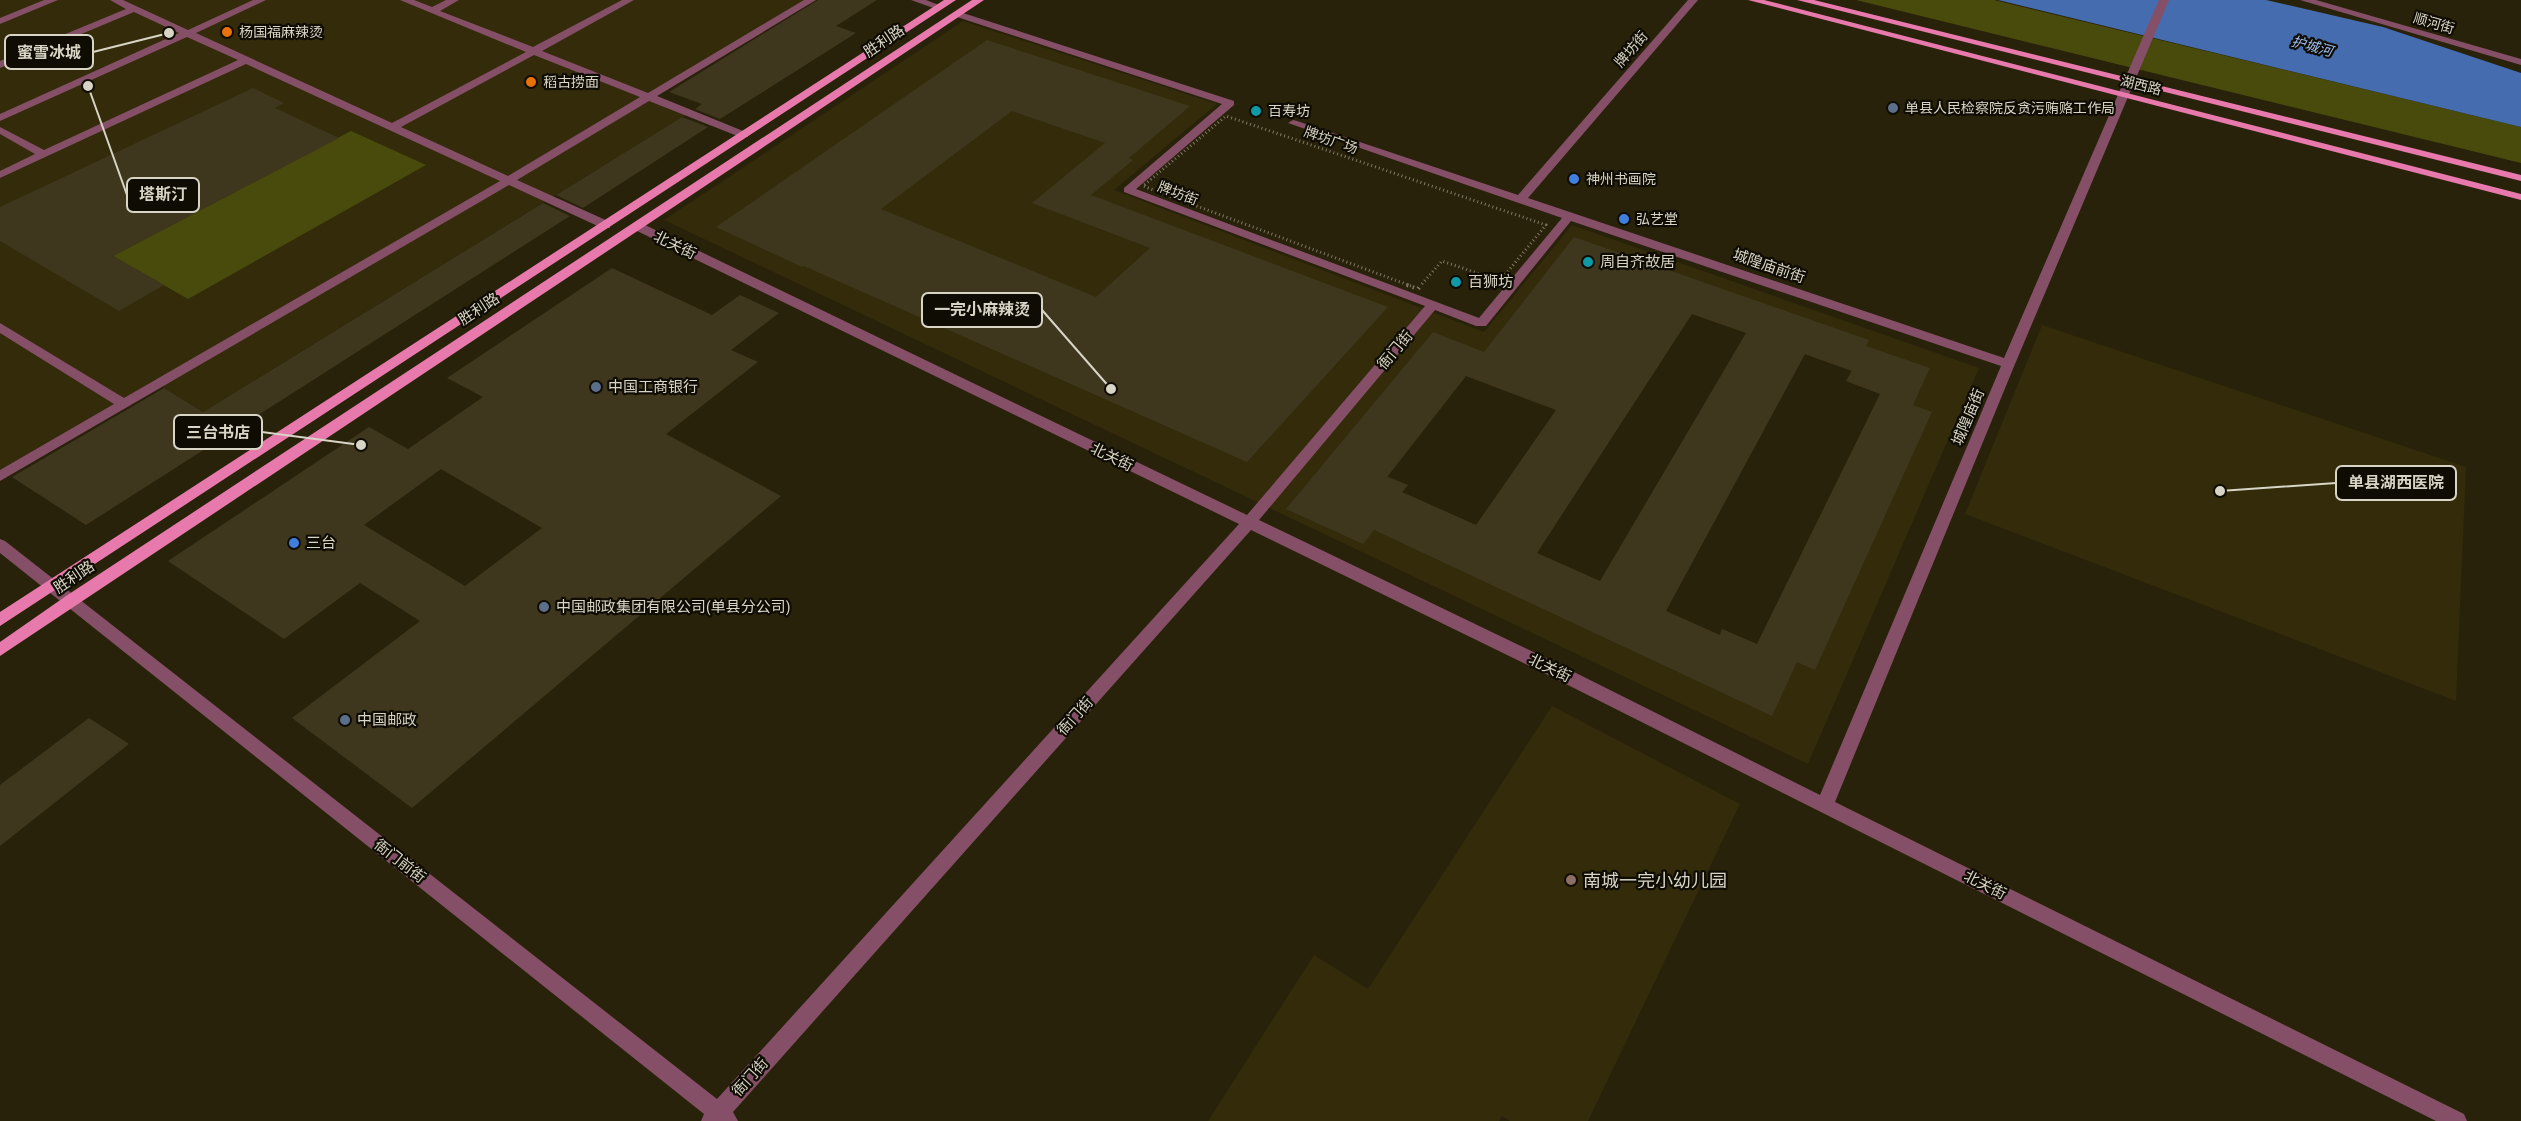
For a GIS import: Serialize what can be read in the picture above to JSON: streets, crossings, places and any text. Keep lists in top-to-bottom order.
{
  "streets": {
    "main road": ["胜利路", "湖西路"],
    "street": [
      "顺河街",
      "牌坊街",
      "北关街",
      "城隍庙前街",
      "衙门街",
      "城隍庙街",
      "衙门前街"
    ],
    "path": ["牌坊广场"]
  },
  "crossings": [
    ["胜利路", "牌坊街"],
    ["胜利路", "北关街"],
    ["胜利路", "衙门前街"],
    ["牌坊街", "城隍庙前街"],
    ["牌坊街", "衙门街"],
    ["湖西路", "城隍庙街"],
    ["北关街", "衙门街"],
    ["北关街", "城隍庙街"],
    ["城隍庙前街", "城隍庙街"],
    ["衙门街", "衙门前街"]
  ],
  "water": ["护城河"],
  "places": [
    "杨国福麻辣烫",
    "蜜雪冰城",
    "稻古捞面",
    "塔斯汀",
    "单县人民检察院反贪污贿赂工作局",
    "百寿坊",
    "神州书画院",
    "弘艺堂",
    "周自齐故居",
    "百狮坊",
    "中国工商银行",
    "一完小麻辣烫",
    "三台书店",
    "单县湖西医院",
    "三台",
    "中国邮政集团有限公司(单县分公司)",
    "中国邮政",
    "南城一完小幼儿园"
  ]
}
